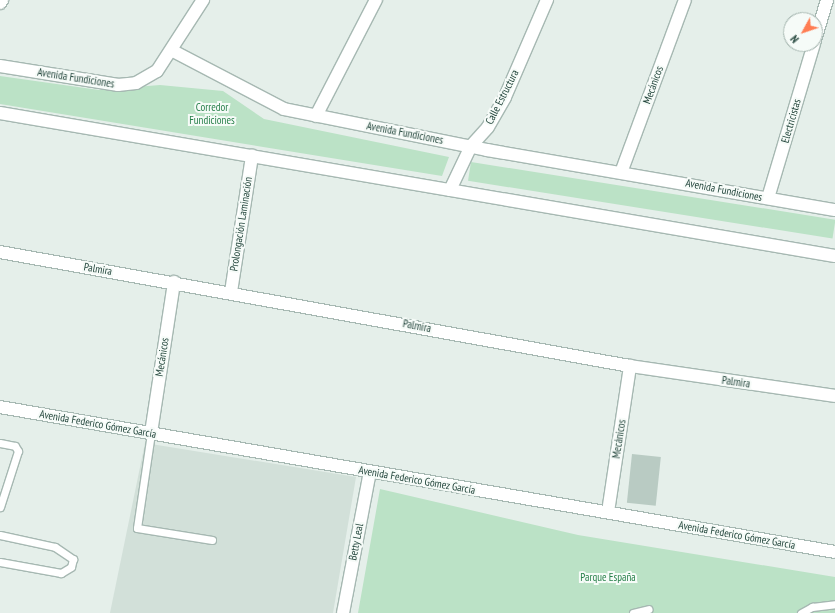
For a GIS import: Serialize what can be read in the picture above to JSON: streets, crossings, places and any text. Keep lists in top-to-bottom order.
{
  "streets": {
    "street": [
      "Avenida Fundiciones",
      "Mecánicos",
      "Calle Estructura",
      "Electricistas",
      "Prolongación Laminación",
      "Palmira",
      "Avenida Federico Gómez García",
      "Betty Leal"
    ]
  },
  "crossings": [
    ["Avenida Fundiciones", "Mecánicos"],
    ["Avenida Fundiciones", "Calle Estructura"],
    ["Avenida Fundiciones", "Electricistas"],
    ["Mecánicos", "Palmira"],
    ["Mecánicos", "Avenida Federico Gómez García"],
    ["Prolongación Laminación", "Palmira"],
    ["Avenida Federico Gómez García", "Betty Leal"]
  ],
  "parks": ["Corredor Fundiciones", "Parque España"],
  "north": "bottom left"
}
